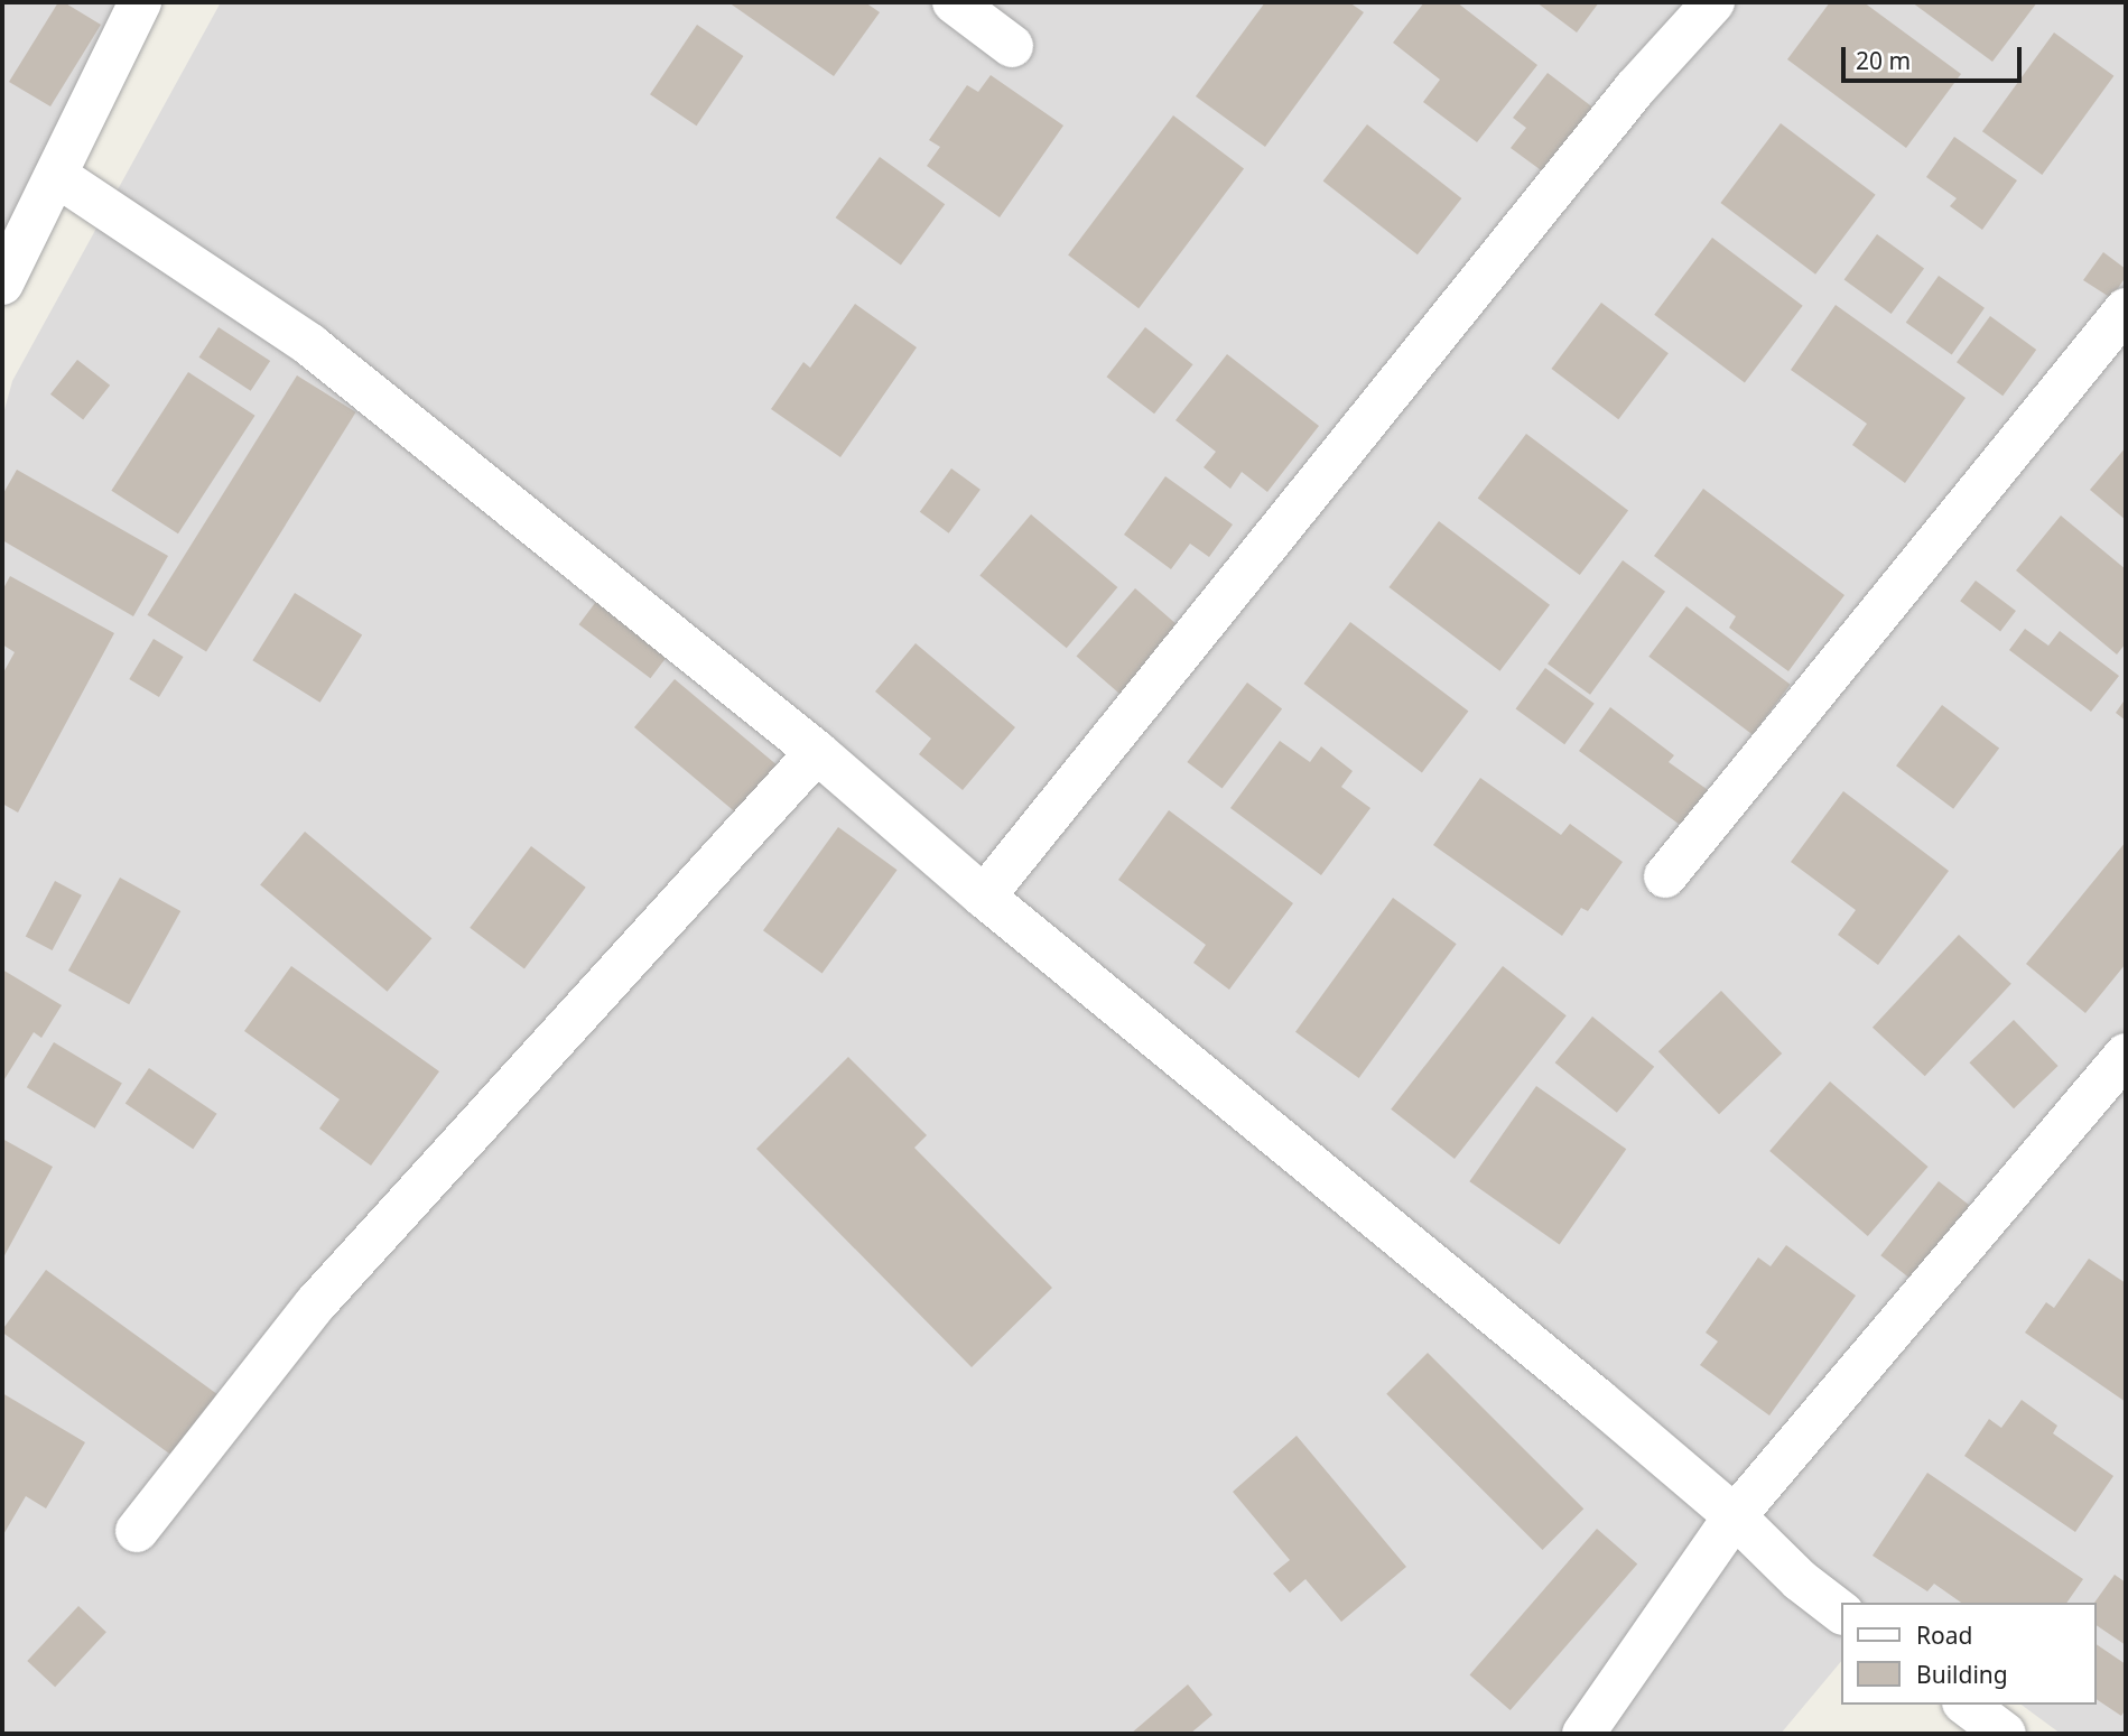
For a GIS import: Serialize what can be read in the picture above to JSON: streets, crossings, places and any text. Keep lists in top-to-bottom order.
{
  "legend": ["Road", "Building"],
  "scale_bar": "20 m"
}
